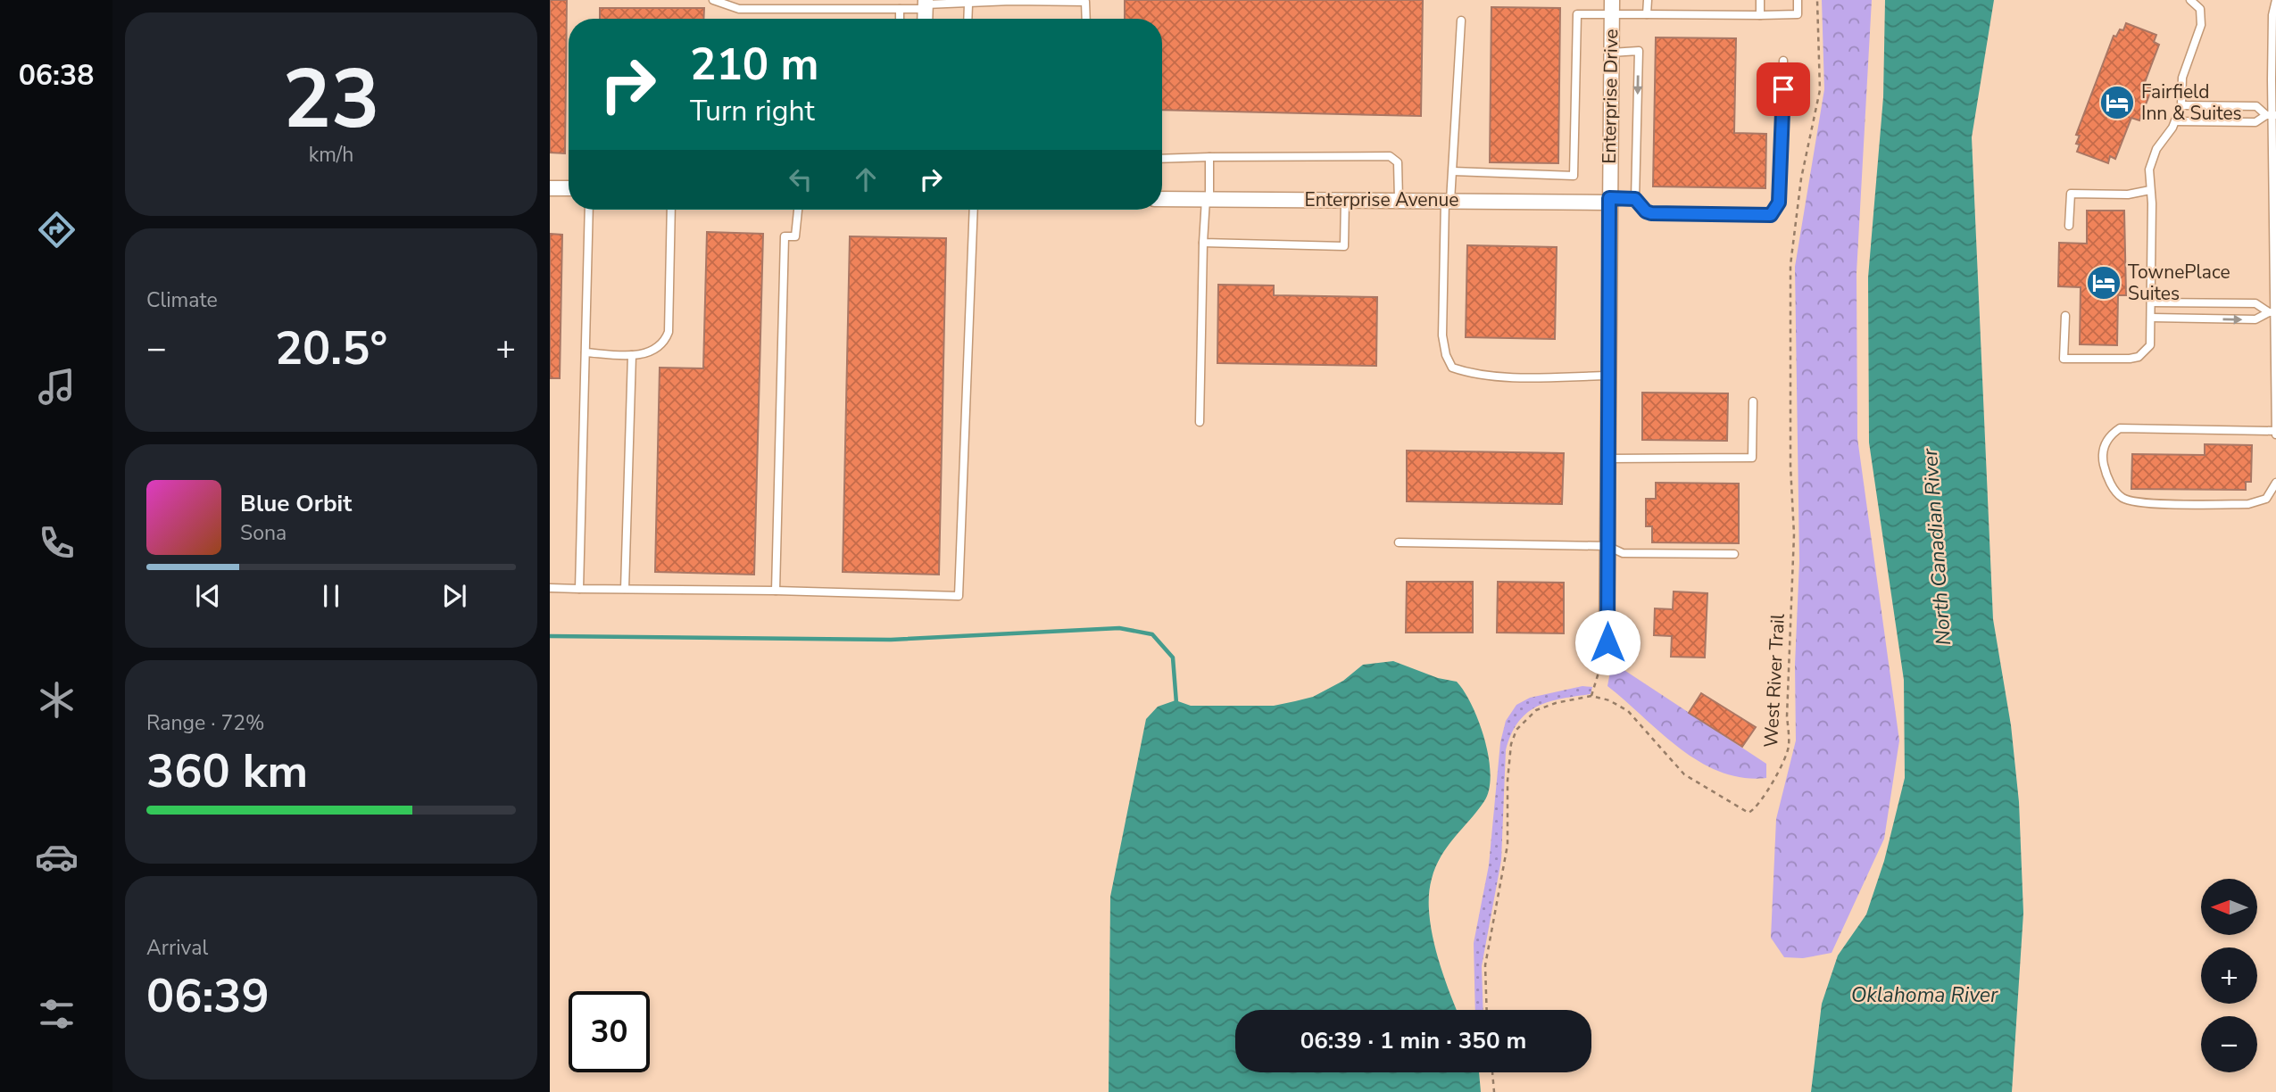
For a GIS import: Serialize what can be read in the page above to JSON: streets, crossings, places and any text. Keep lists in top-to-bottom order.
{
  "streets": {
    "street": ["Enterprise Drive", "Enterprise Avenue"],
    "path": ["West River Trail"]
  },
  "crossings": [
    ["Enterprise Drive", "Enterprise Avenue"]
  ],
  "water": ["North Canadian River", "Oklahoma River"],
  "places": {
    "hotel": ["Fairfield Inn & Suites", "TownePlace Suites"]
  },
  "north": "left",
  "page": {
    "tabs": "06:38",
    "tile": [
      ["23", "km/h"],
      "Climate",
      ["Range · 72%", "360 km"],
      ["Arrival", "06:39"]
    ],
    "turn": ["210 m", "Turn right"],
    "heat": ["−", "20.5°", "+"],
    "song": ["Blue Orbit", "Sona"],
    "map_buttons": ["+", "−"],
    "limit": "30",
    "trip": "06:39 · 1 min · 350 m"
  }
}
